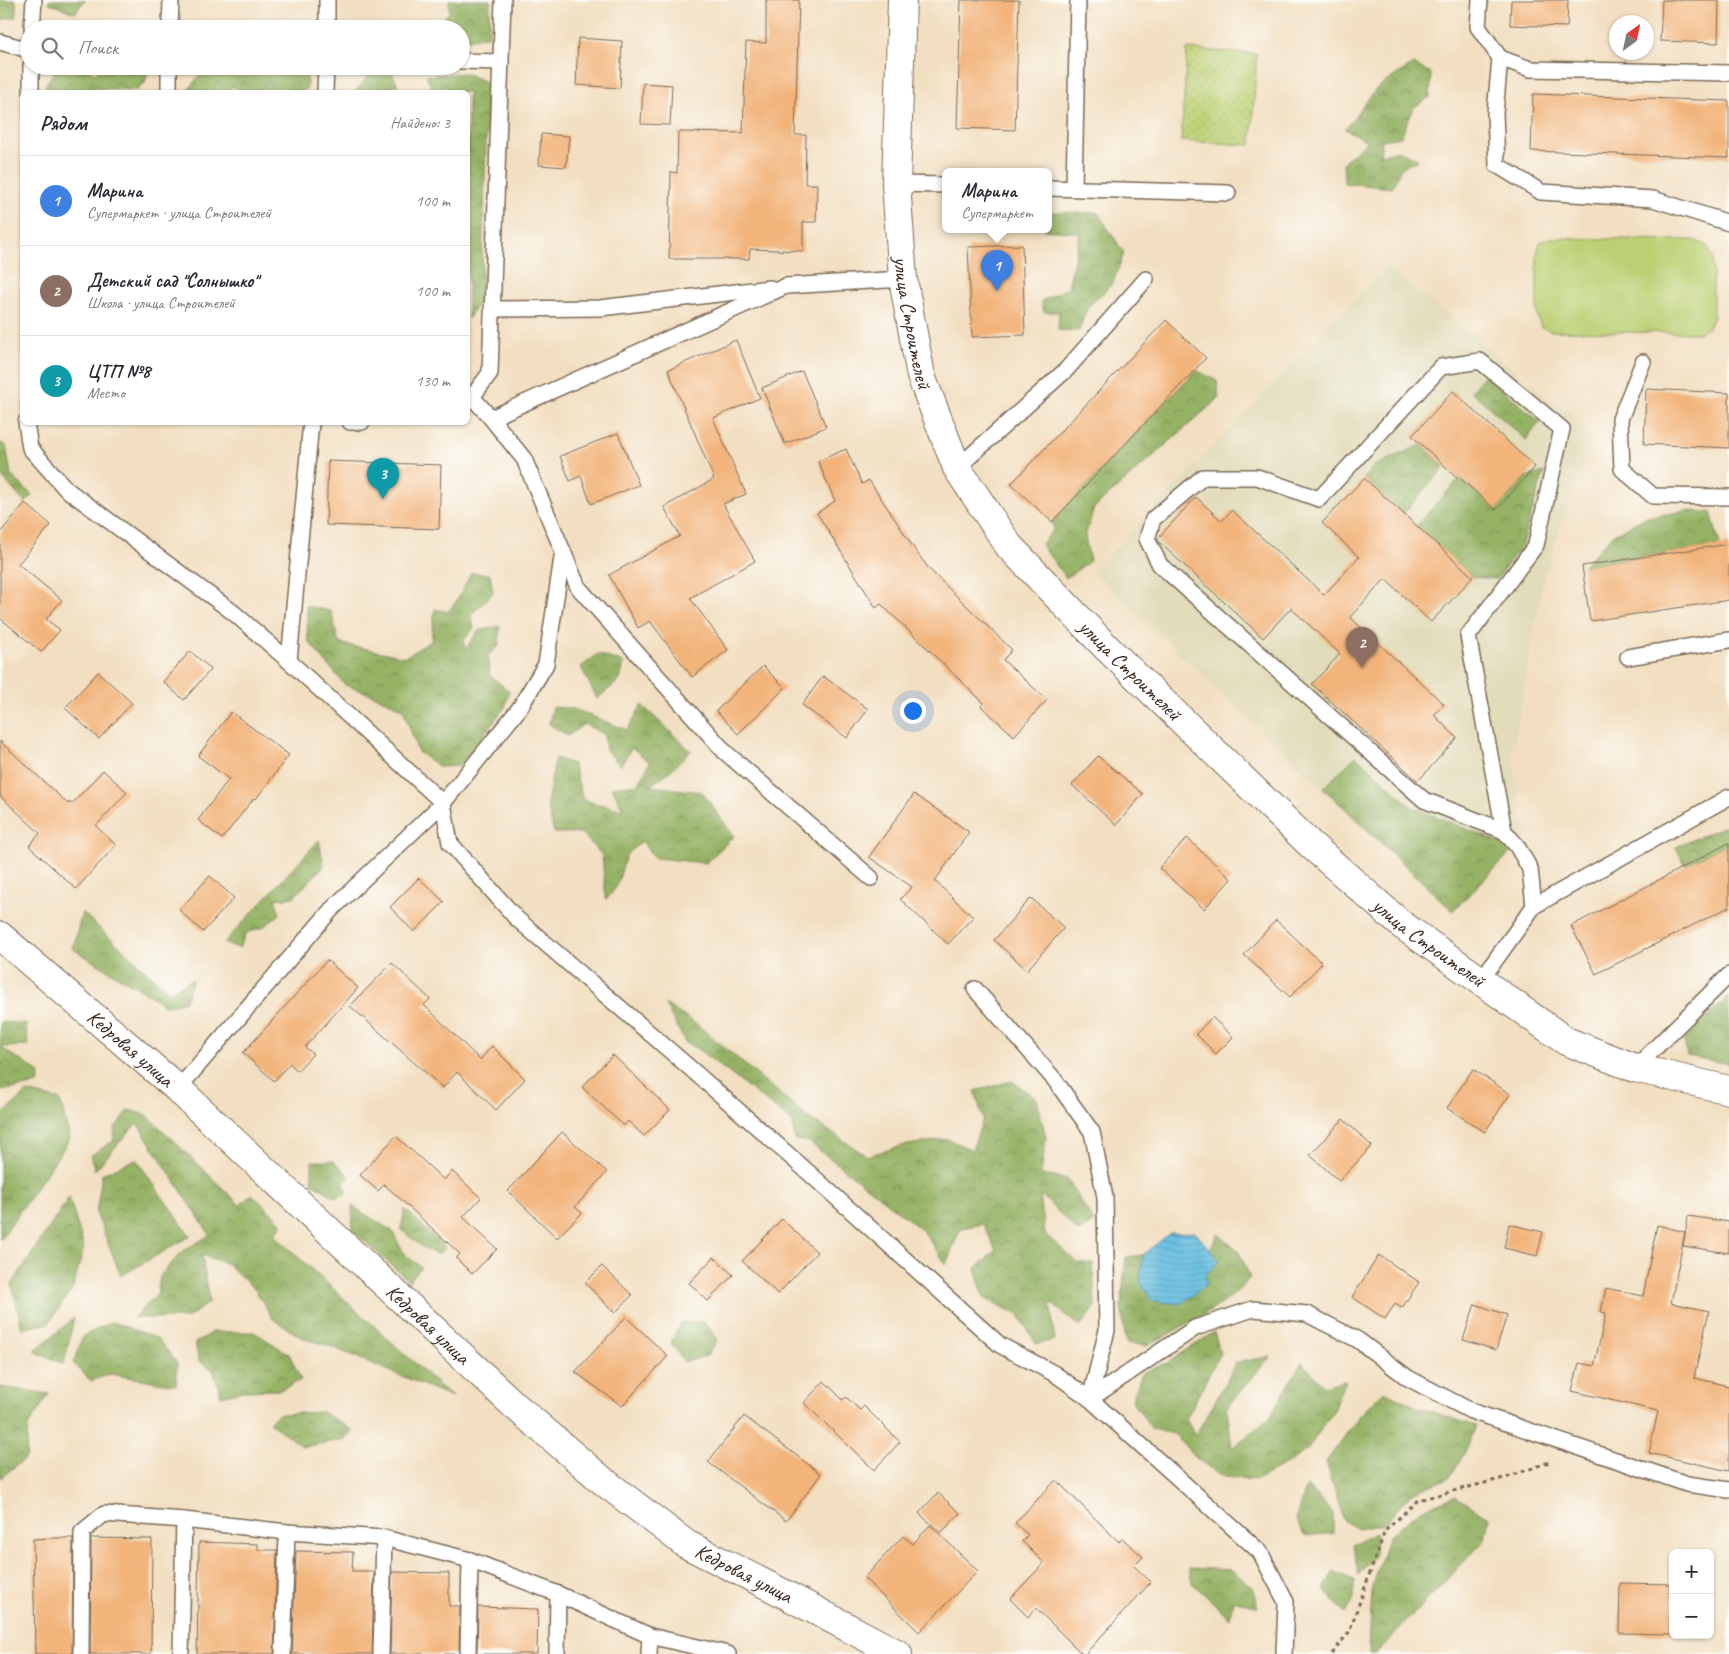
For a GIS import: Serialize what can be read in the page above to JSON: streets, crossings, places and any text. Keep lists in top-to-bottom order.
{
  "streets": {
    "street": ["улица Строителей", "Кедровая улица"]
  },
  "north": "top right",
  "page": {
    "search": "Поиск",
    "heading": ["Рядом", "Найдено: 3"],
    "list": [
      {
        "mark": "1",
        "name": "Марина",
        "note": "Супермаркет · улица Строителей",
        "value": "100 m"
      },
      {
        "mark": "2",
        "name": "Детский сад \"Солнышко\"",
        "note": "Школа · улица Строителей",
        "value": "100 m"
      },
      {
        "mark": "3",
        "name": "ЦТП №8",
        "note": "Место",
        "value": "130 m"
      }
    ],
    "popup": ["Марина", "Супермаркет"],
    "pins": ["1", "3", "2"],
    "map_buttons": ["+", "−"]
  }
}
